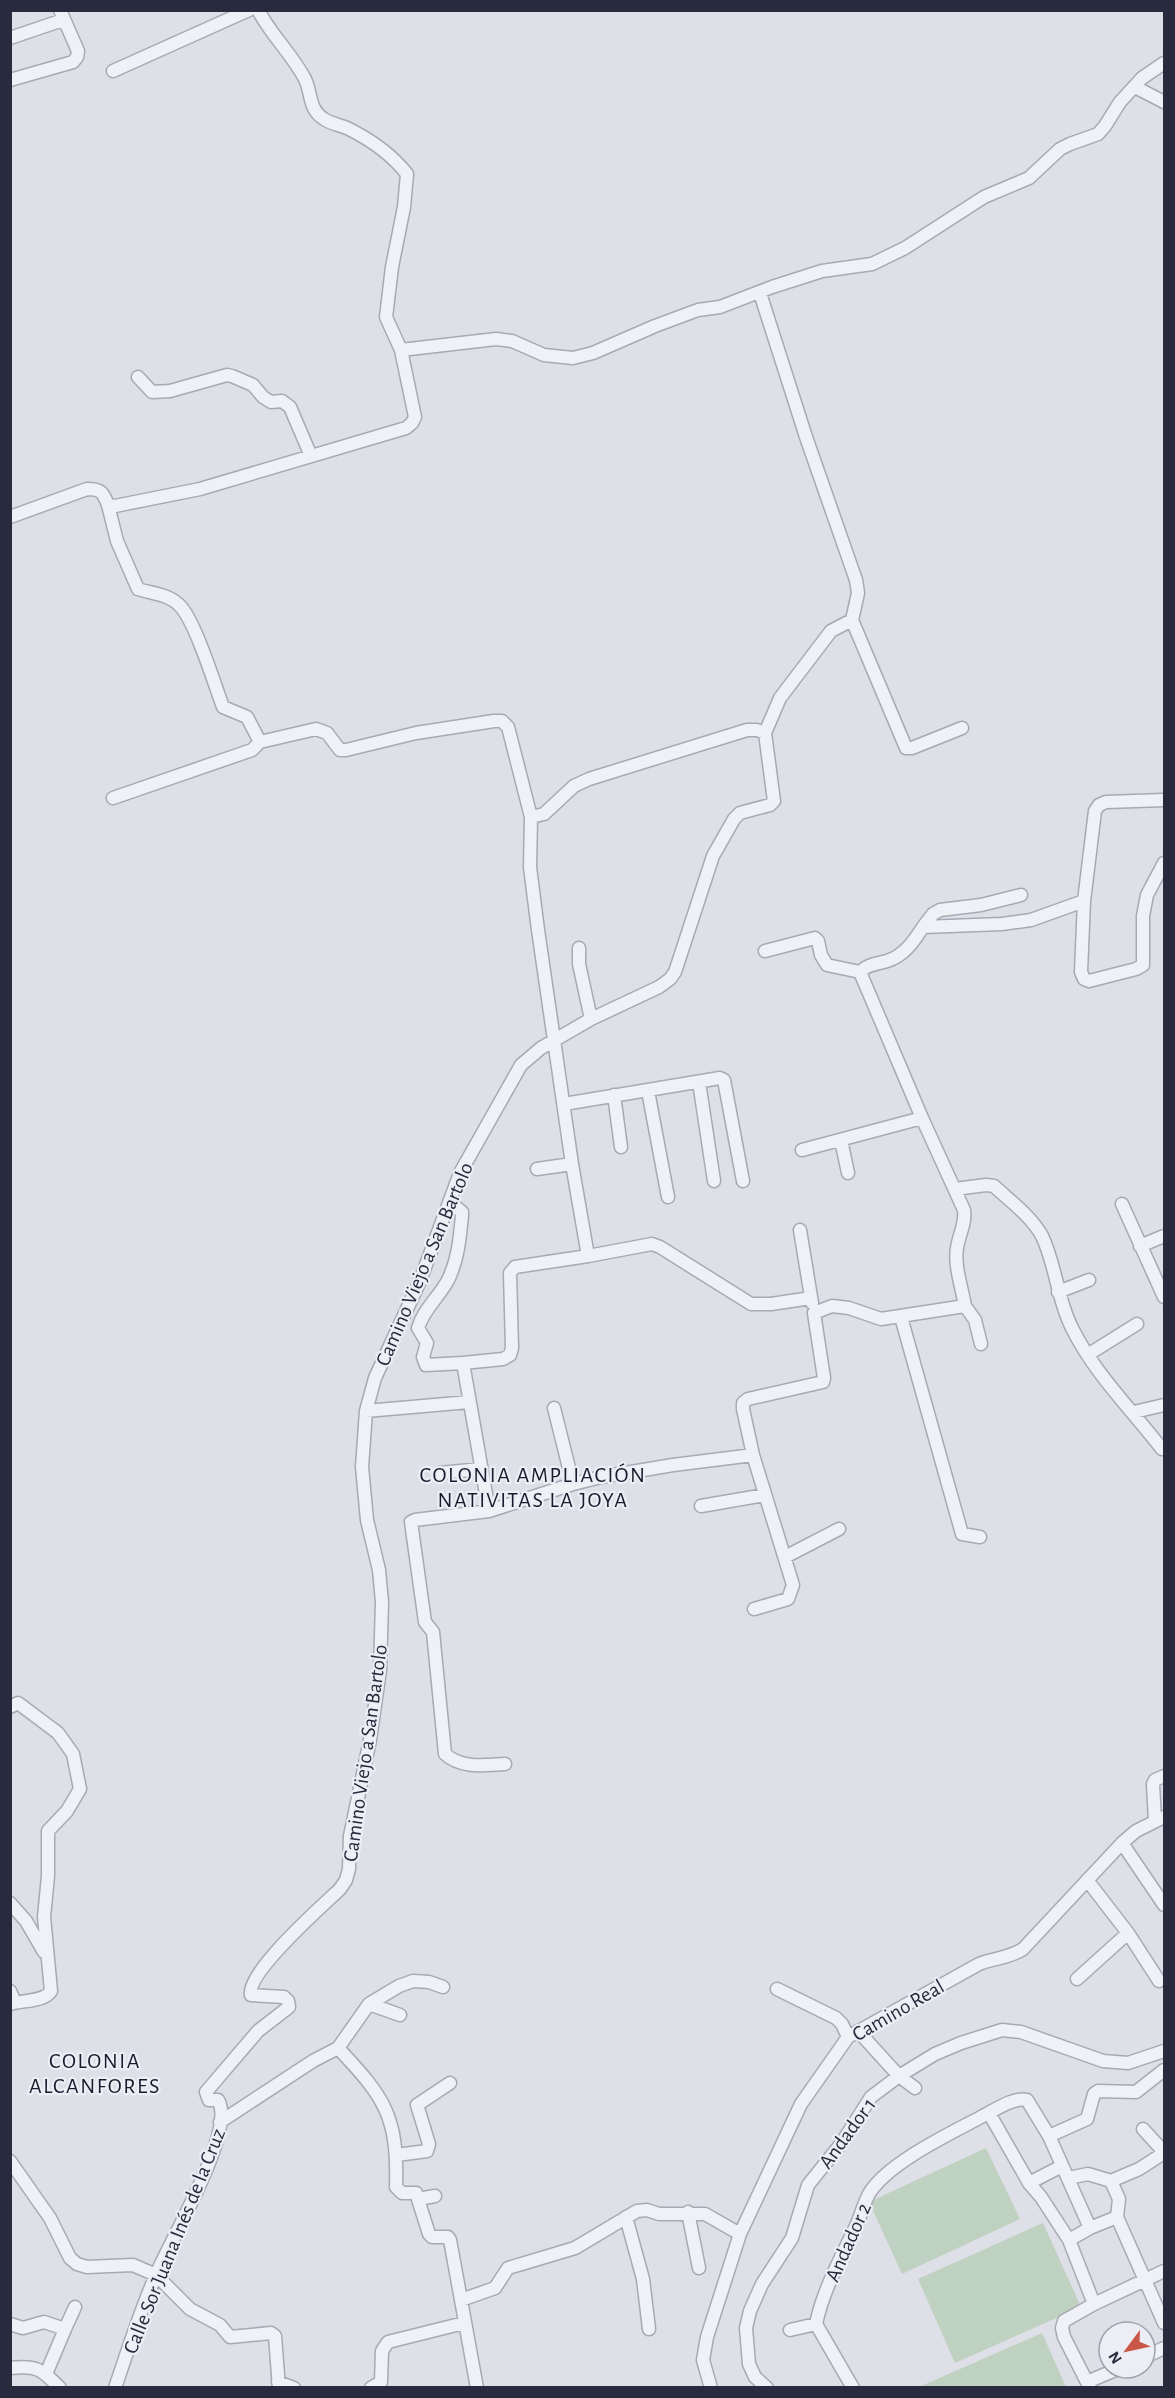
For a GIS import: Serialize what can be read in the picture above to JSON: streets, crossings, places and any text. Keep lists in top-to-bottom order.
{
  "streets": {
    "street": [
      "Camino Viejo a San Bartolo",
      "Camino Real",
      "Andador 1",
      "Calle Sor Juana Inés de la Cruz",
      "Andador 2"
    ]
  },
  "crossings": [
    ["Camino Viejo a San Bartolo", "Calle Sor Juana Inés de la Cruz"]
  ],
  "districts": ["COLONIA AMPLIACIÓN NATIVITAS LA JOYA", "COLONIA ALCANFORES"],
  "north": "bottom left"
}
